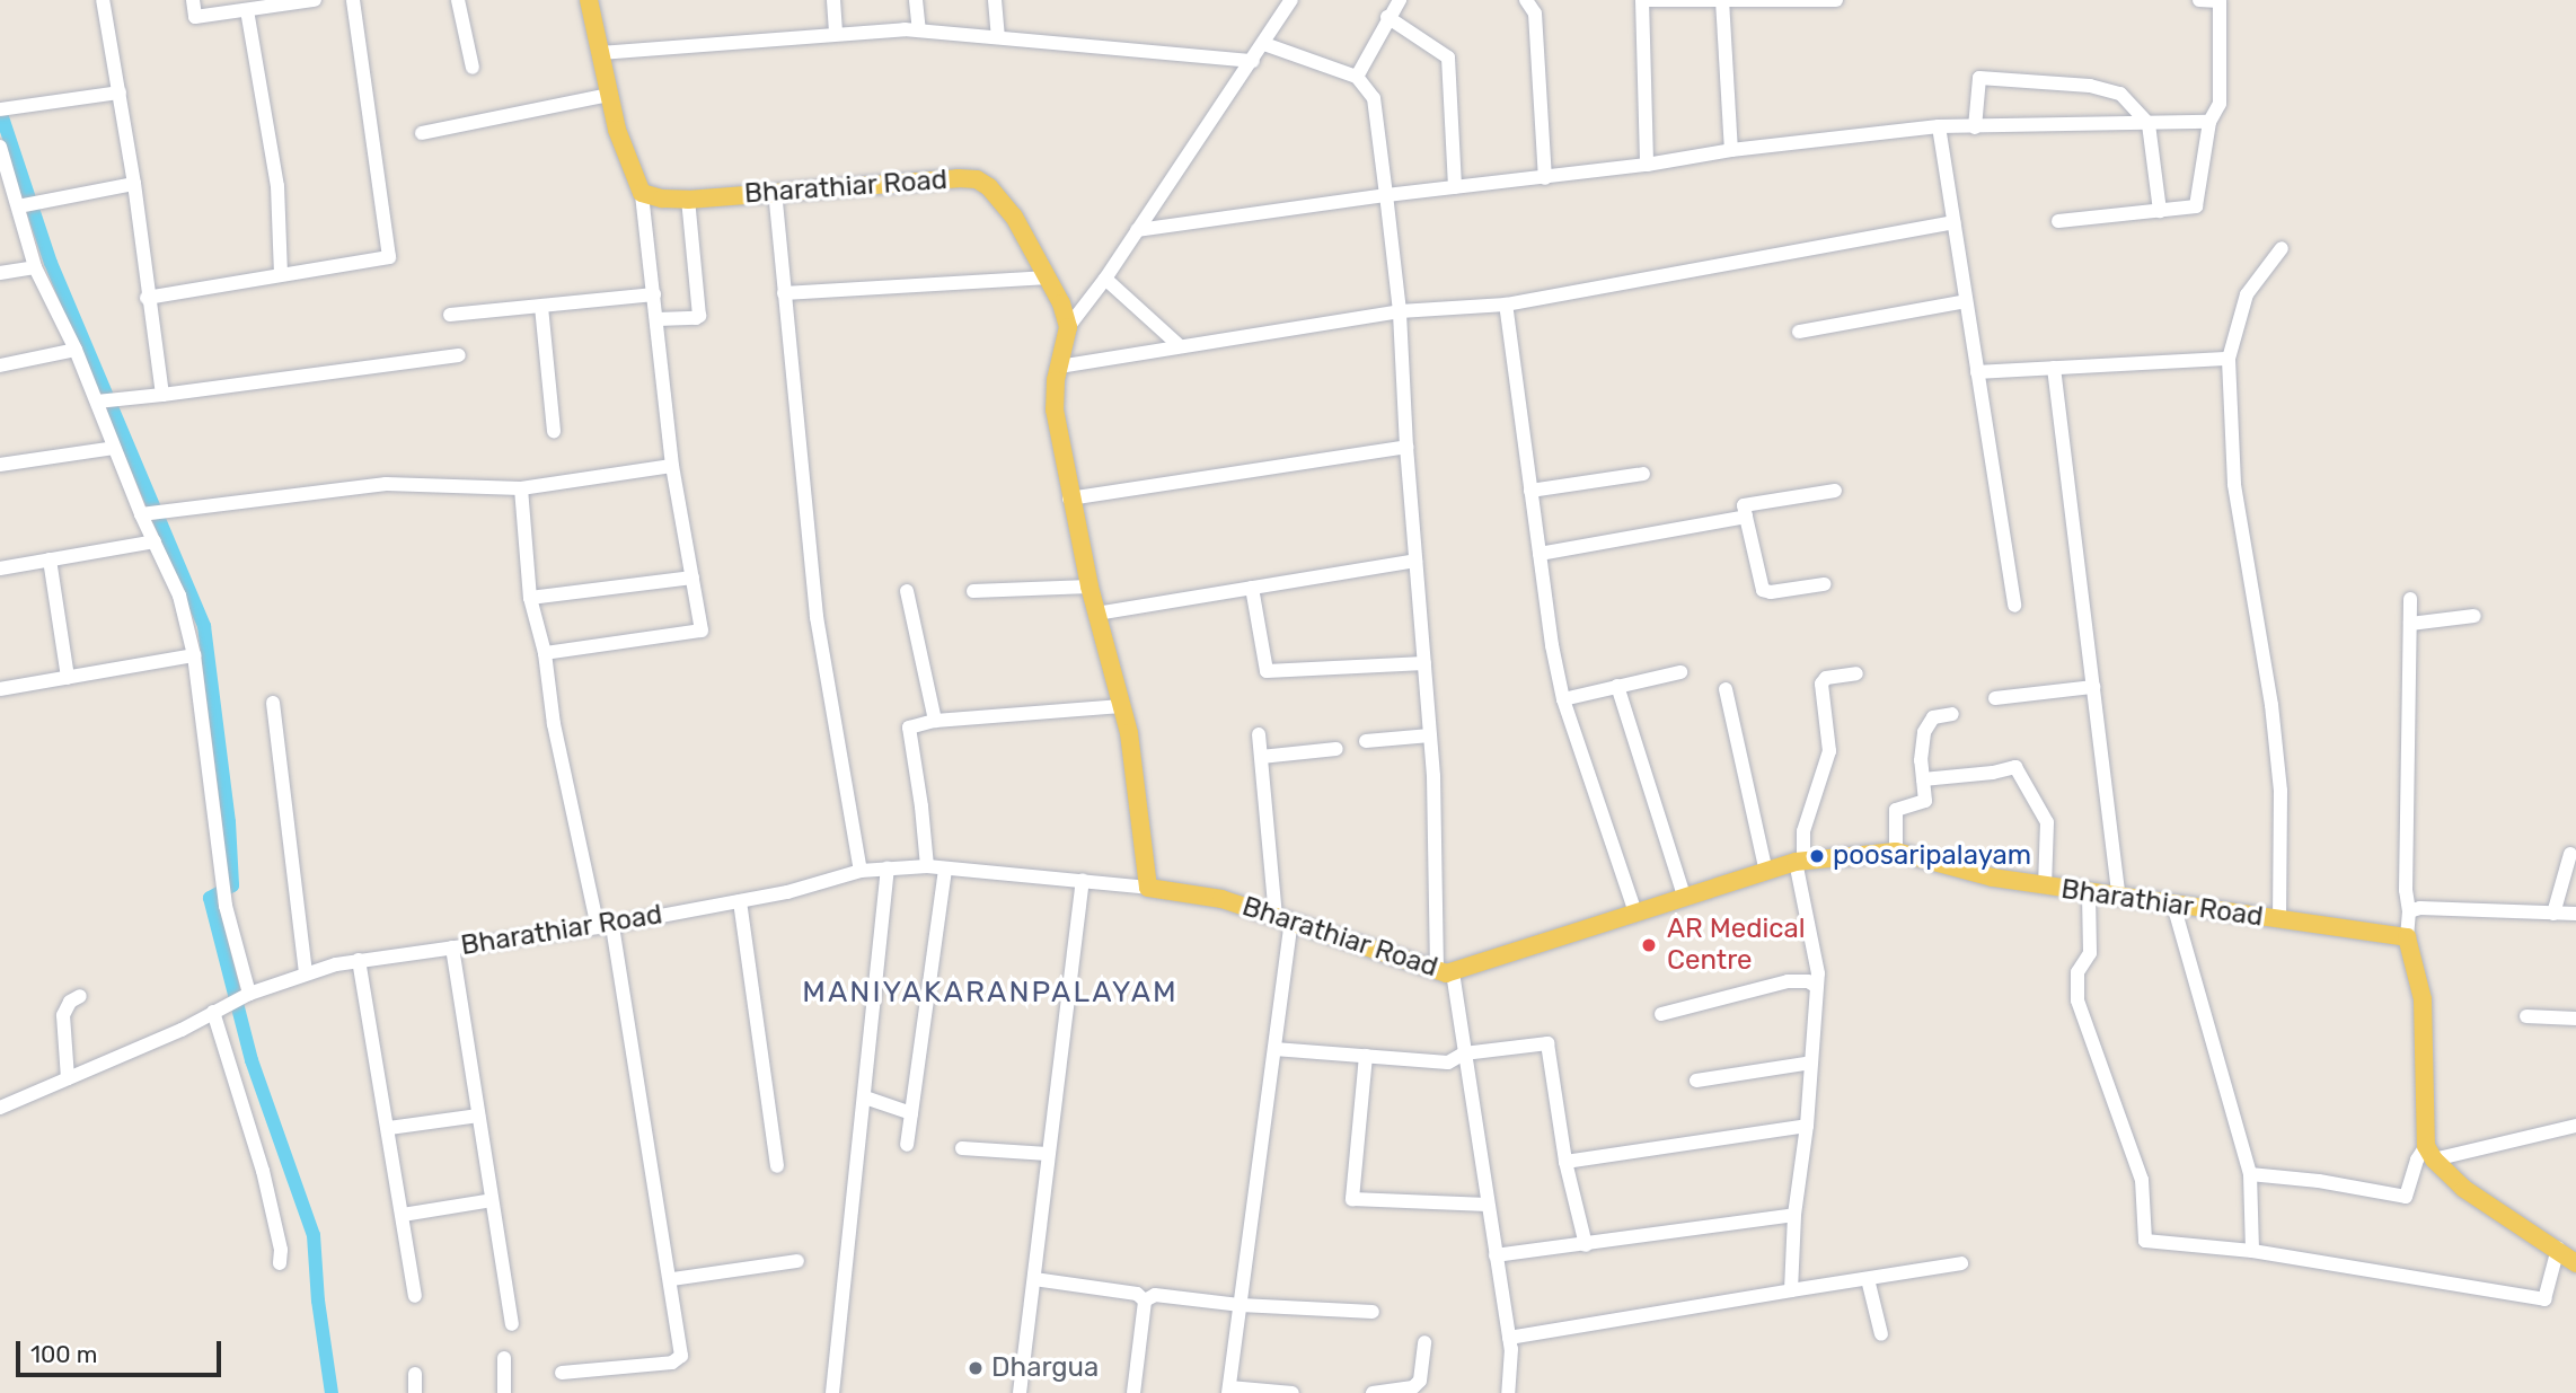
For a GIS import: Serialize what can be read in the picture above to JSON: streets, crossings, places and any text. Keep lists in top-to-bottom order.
{
  "streets": {
    "main road": ["Bharathiar Road"]
  },
  "districts": ["MANIYAKARANPALAYAM"],
  "places": ["poosaripalayam", "AR Medical Centre", "Dhargua"],
  "scale_bar": "100 m"
}
